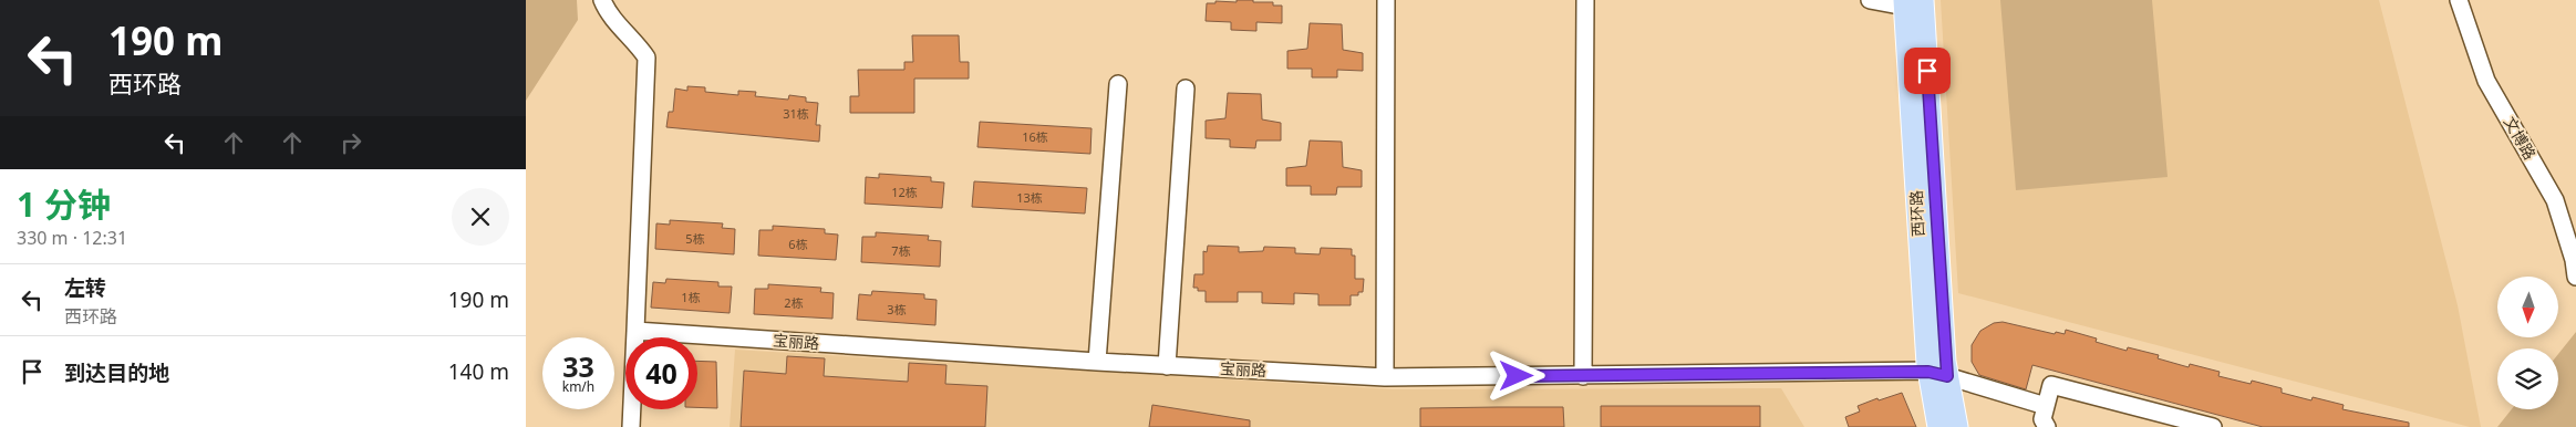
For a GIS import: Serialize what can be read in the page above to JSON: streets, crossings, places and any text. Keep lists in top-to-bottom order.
{
  "streets": {
    "main road": ["西环路"],
    "street": ["文博路", "宝丽路"]
  },
  "crossings": [
    ["西环路", "宝丽路"]
  ],
  "house_numbers": [
    "31栋",
    "16栋",
    "12栋",
    "13栋",
    "5栋",
    "6栋",
    "7栋",
    "1栋",
    "2栋",
    "3栋"
  ],
  "north": "bottom",
  "page": {
    "turn": ["190 m", "西环路"],
    "heading": ["1 分钟", "330 m · 12:31"],
    "list": [
      {
        "name": "左转",
        "note": "西环路",
        "value": "190 m"
      },
      {
        "name": "到达目的地",
        "value": "140 m"
      }
    ],
    "speed": "33 km/h",
    "limit": "40"
  }
}
